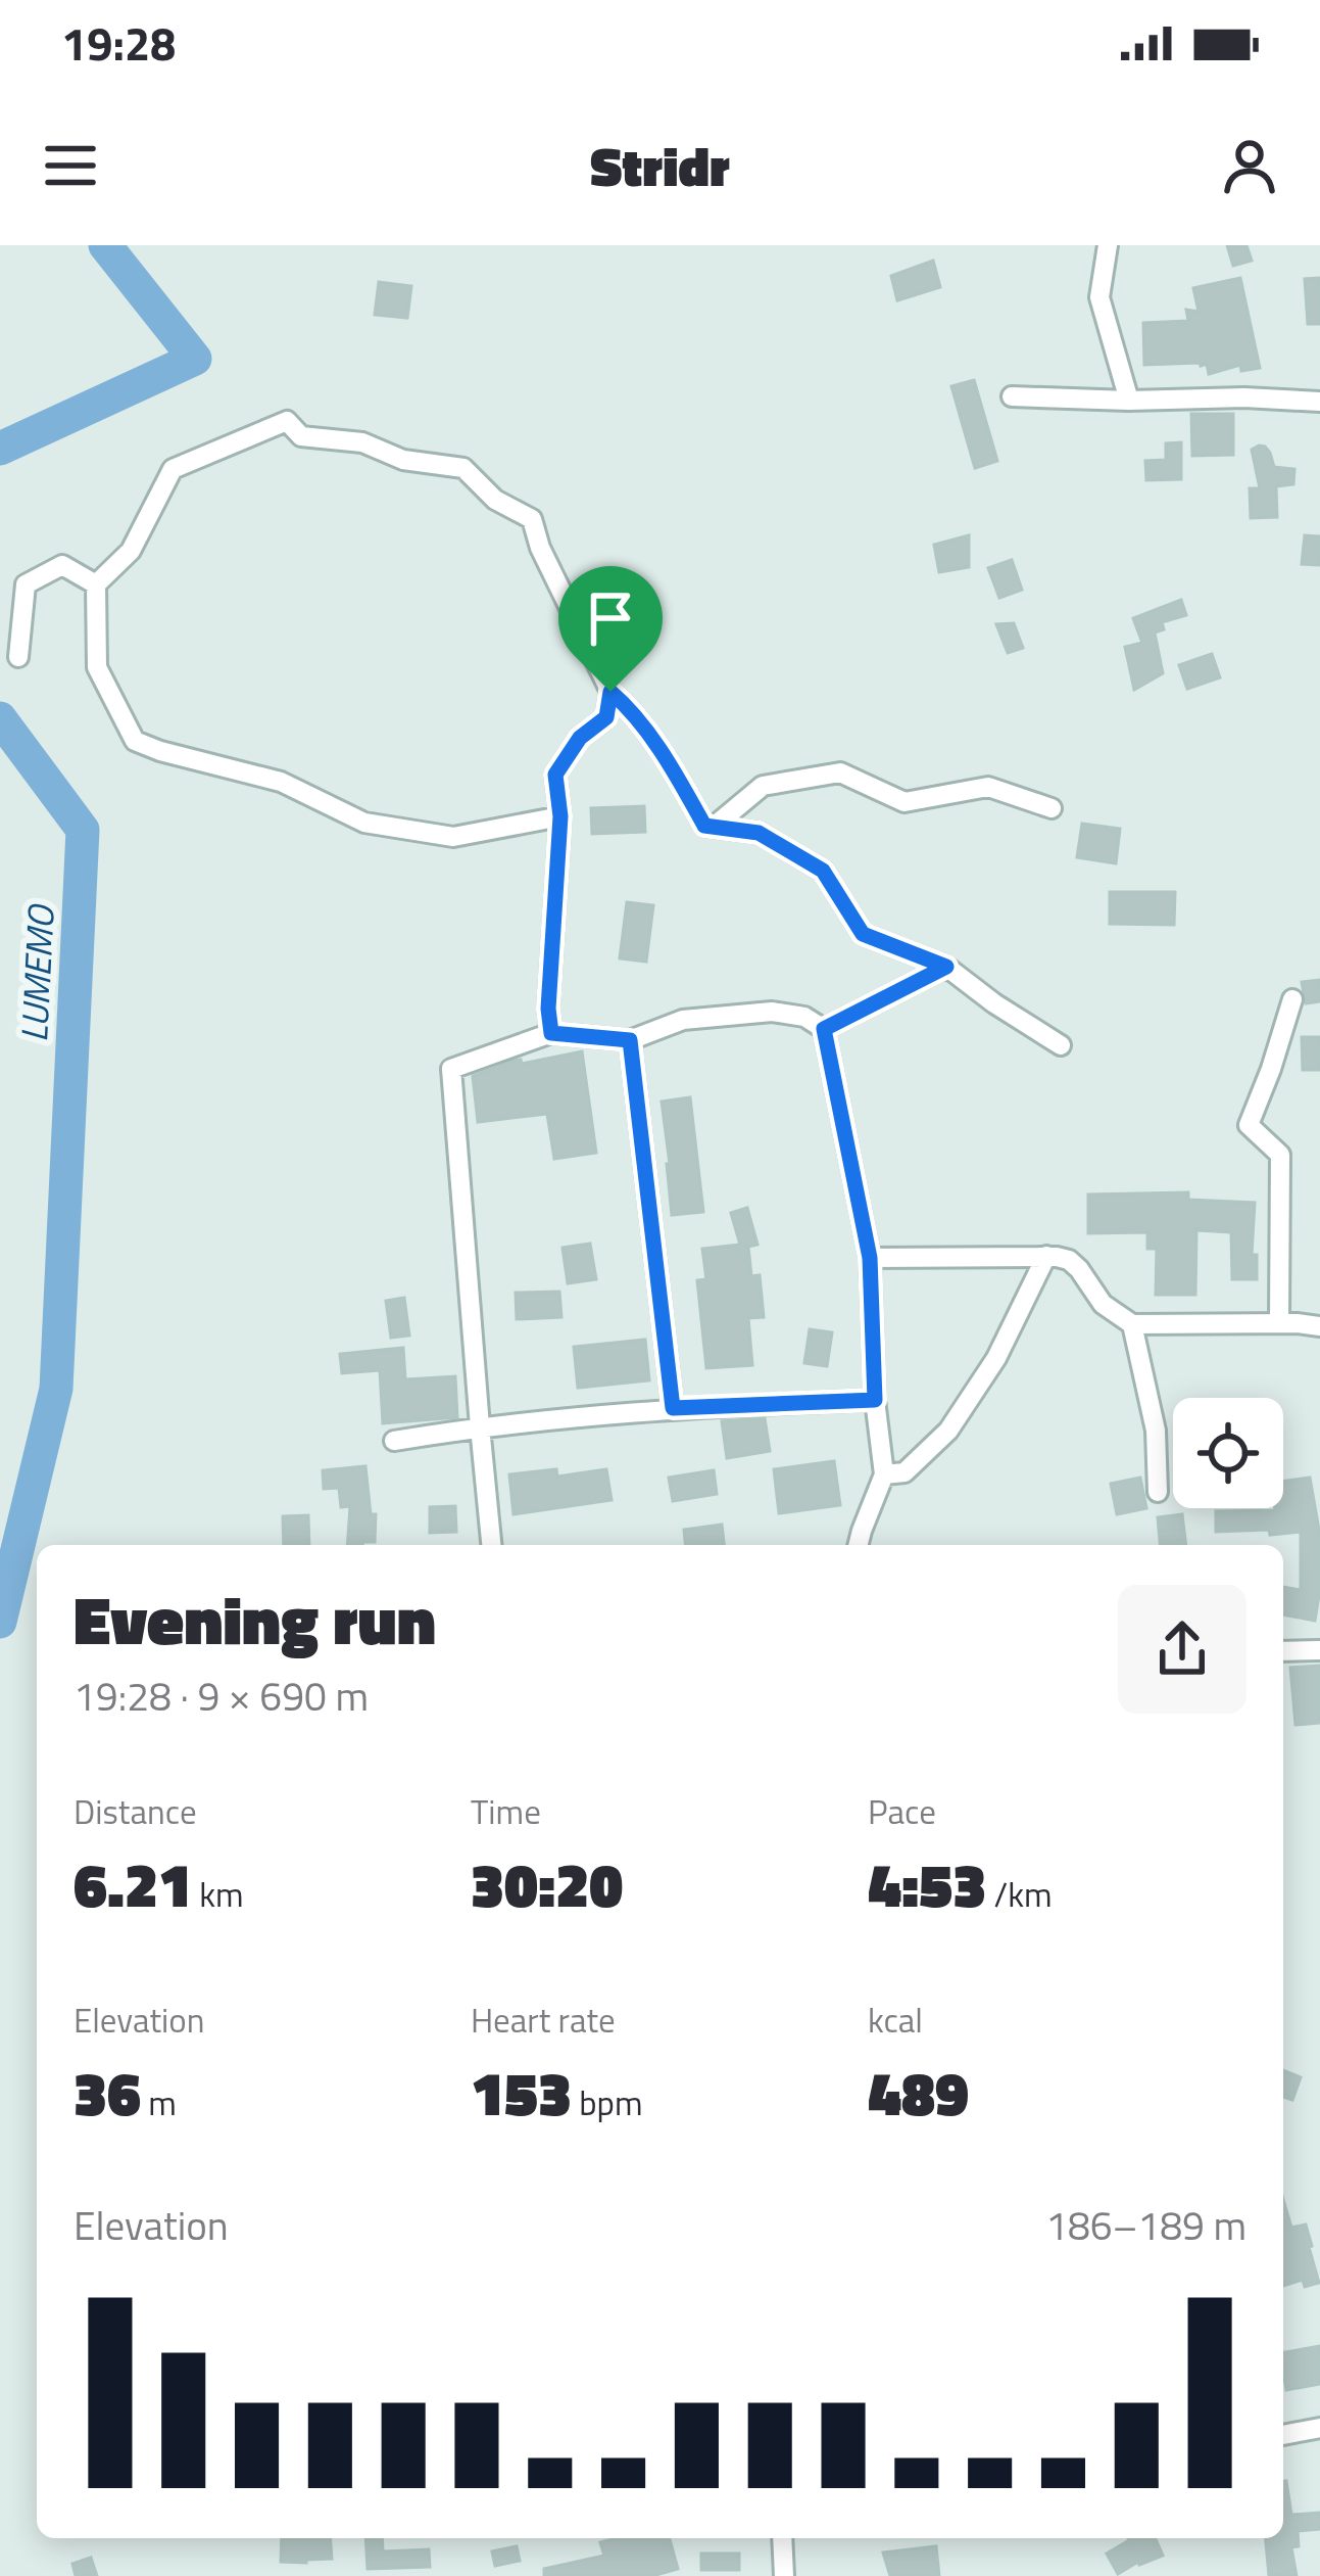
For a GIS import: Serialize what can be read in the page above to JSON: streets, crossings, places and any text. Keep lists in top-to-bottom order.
{
  "water": ["LUMEMO"],
  "page": {
    "status": "19:28",
    "header": "Stridr",
    "heading": ["Evening run", "19:28 · 9 × 690 m"],
    "stats": [
      ["Distance", "6.21 km"],
      ["Time", "30:20"],
      ["Pace", "4:53 /km"],
      ["Elevation", "36 m"],
      ["Heart rate", "153 bpm"],
      ["kcal", "489"]
    ],
    "chart": ["Elevation", "186–189 m"]
  }
}
